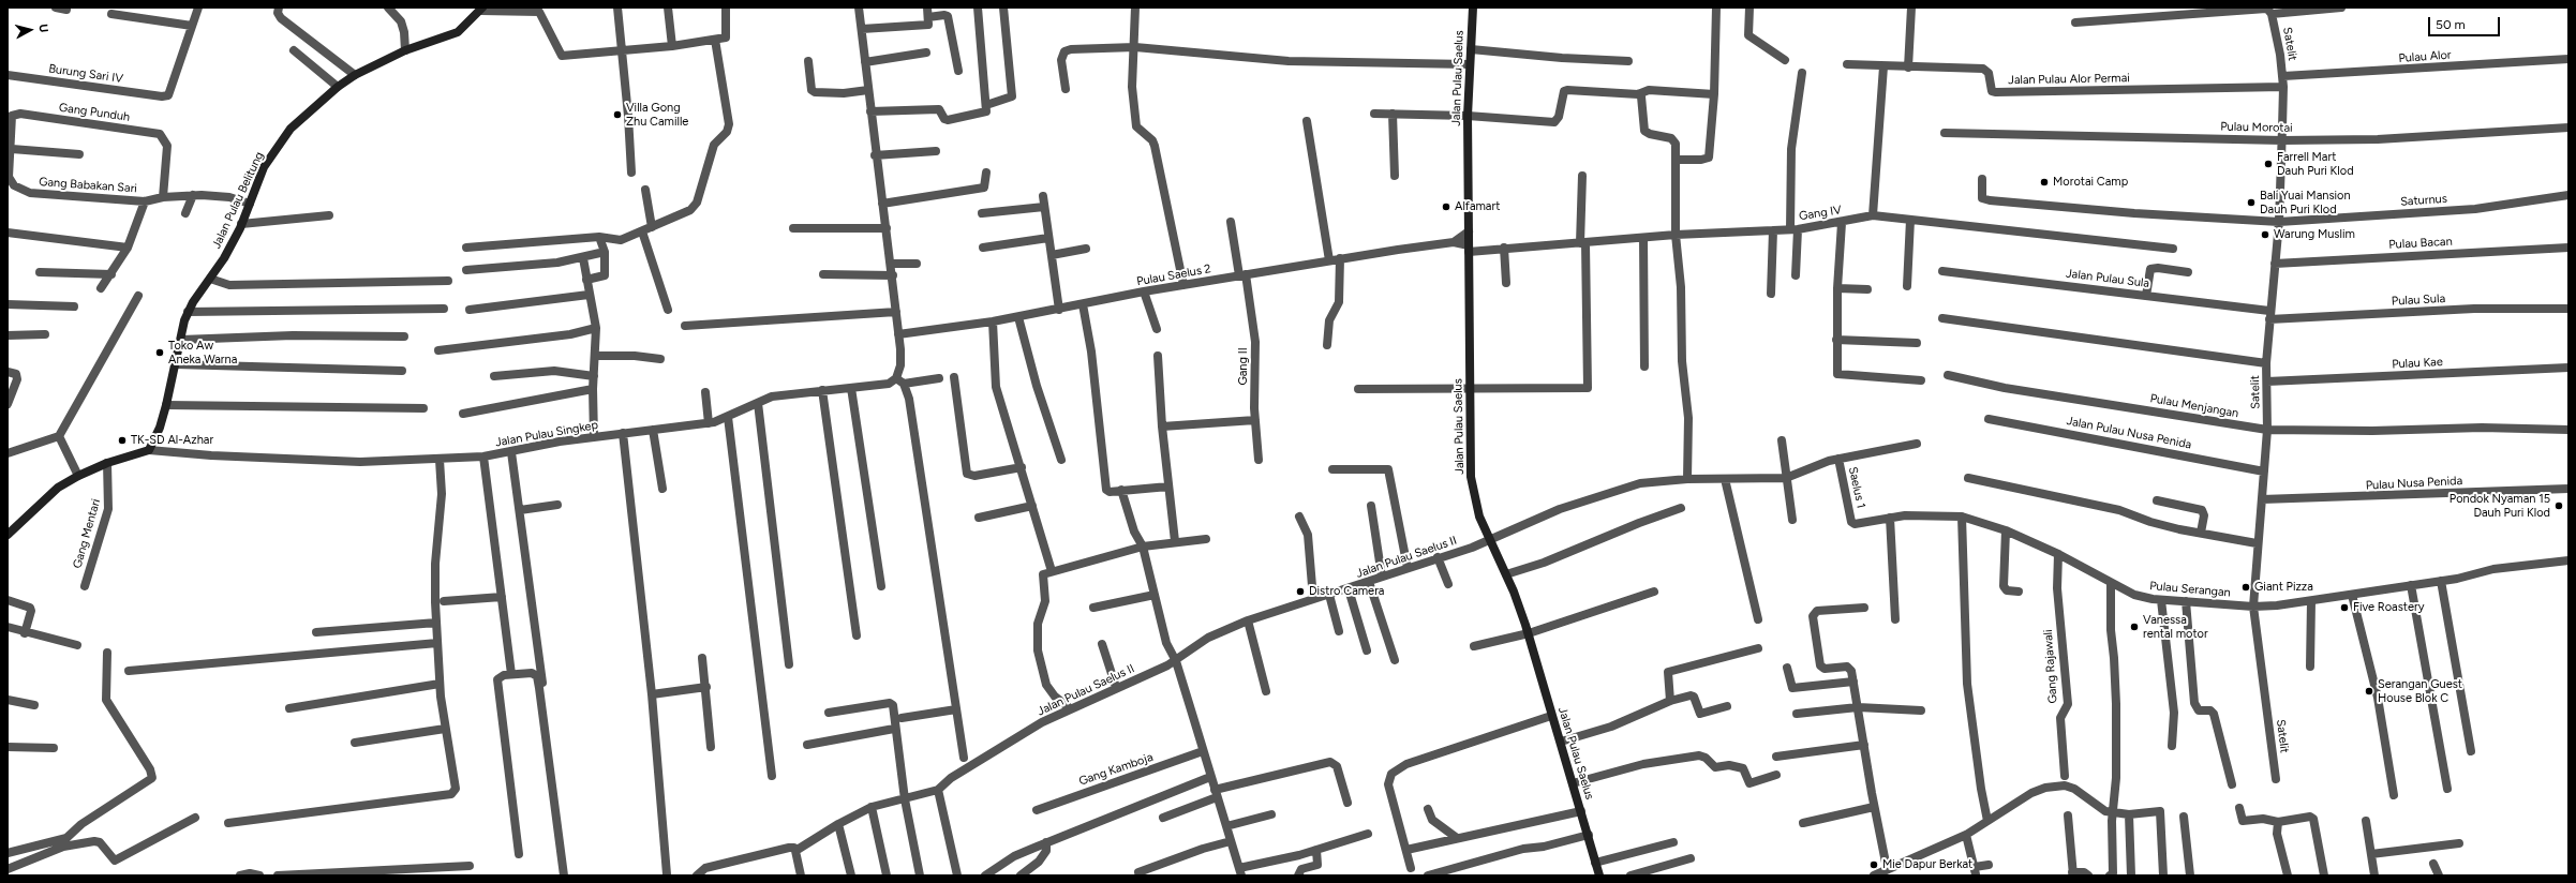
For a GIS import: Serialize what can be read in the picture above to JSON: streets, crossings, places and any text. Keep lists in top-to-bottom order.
{
  "streets": {
    "street": [
      "Satelit",
      "Pulau Alor",
      "Burung Sari IV",
      "Jalan Pulau Saelus",
      "Jalan Pulau Alor Permai",
      "Gang Punduh",
      "Pulau Morotai",
      "Gang Babakan Sari",
      "Jalan Pulau Belitung",
      "Saturnus",
      "Gang IV",
      "Pulau Bacan",
      "Pulau Saelus 2",
      "Jalan Pulau Sula",
      "Pulau Sula",
      "Pulau Kae",
      "Gang II",
      "Pulau Menjangan",
      "Jalan Pulau Nusa Penida",
      "Jalan Pulau Singkep",
      "Pulau Nusa Penida",
      "Saelus 1",
      "Gang Mentari",
      "Jalan Pulau Saelus II",
      "Pulau Serangan",
      "Gang Rajawali",
      "Gang Kamboja"
    ]
  },
  "crossings": [
    ["Satelit", "Pulau Alor"],
    ["Satelit", "Jalan Pulau Alor Permai"],
    ["Satelit", "Pulau Morotai"],
    ["Satelit", "Saturnus"],
    ["Satelit", "Pulau Bacan"],
    ["Satelit", "Jalan Pulau Sula"],
    ["Satelit", "Pulau Sula"],
    ["Satelit", "Pulau Kae"],
    ["Satelit", "Pulau Menjangan"],
    ["Satelit", "Jalan Pulau Nusa Penida"],
    ["Satelit", "Pulau Nusa Penida"],
    ["Satelit", "Pulau Serangan"],
    ["Jalan Pulau Saelus", "Gang IV"],
    ["Jalan Pulau Saelus", "Pulau Saelus 2"],
    ["Jalan Pulau Saelus", "Jalan Pulau Saelus II"],
    ["Gang Punduh", "Gang Babakan Sari"],
    ["Gang Babakan Sari", "Jalan Pulau Belitung"],
    ["Jalan Pulau Belitung", "Jalan Pulau Singkep"],
    ["Gang IV", "Pulau Saelus 2"],
    ["Pulau Saelus 2", "Gang II"],
    ["Jalan Pulau Sula", "Pulau Sula"],
    ["Saelus 1", "Jalan Pulau Saelus II"],
    ["Saelus 1", "Pulau Serangan"],
    ["Pulau Serangan", "Gang Rajawali"]
  ],
  "places": [
    "Villa Gong Zhu Camille",
    "Farrell Mart Dauh Puri Klod",
    "Morotai Camp",
    "Bali Yuai Mansion Dauh Puri Klod",
    "Alfamart",
    "Warung Muslim",
    "Toko Aw Aneka Warna",
    "TK-SD Al-Azhar",
    "Pondok Nyaman 15 Dauh Puri Klod",
    "Giant Pizza",
    "Distro Camera",
    "Five Roastery",
    "Vanessa rental motor",
    "Serangan Guest House Blok C",
    "Mie Dapur Berkat"
  ],
  "scale_bar": "50 m",
  "north": "right"
}
